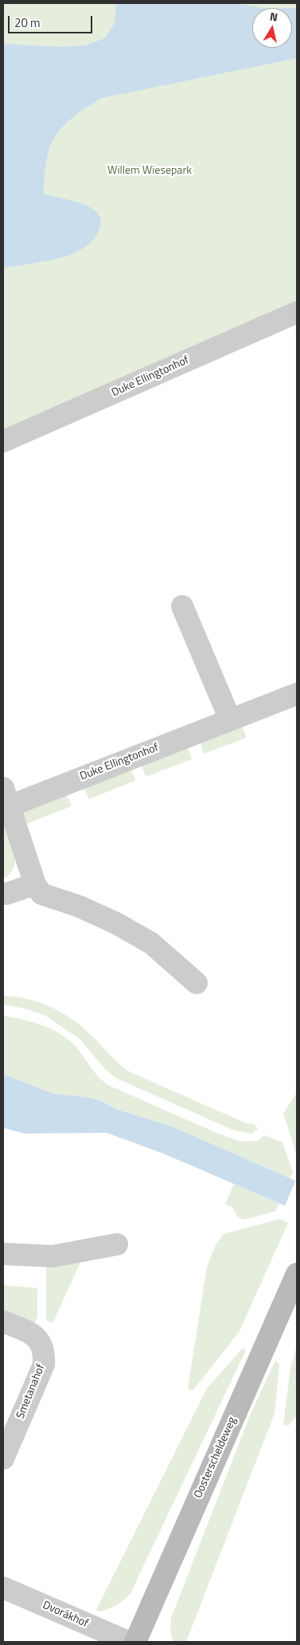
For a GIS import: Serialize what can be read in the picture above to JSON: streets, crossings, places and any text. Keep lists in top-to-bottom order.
{
  "streets": {
    "street": [
      "Duke Ellingtonhof",
      "Smetanahof",
      "Oosterscheldeweg",
      "Dvorákhof"
    ]
  },
  "parks": ["Willem Wiesepark"],
  "scale_bar": "20 m",
  "north": "top"
}
